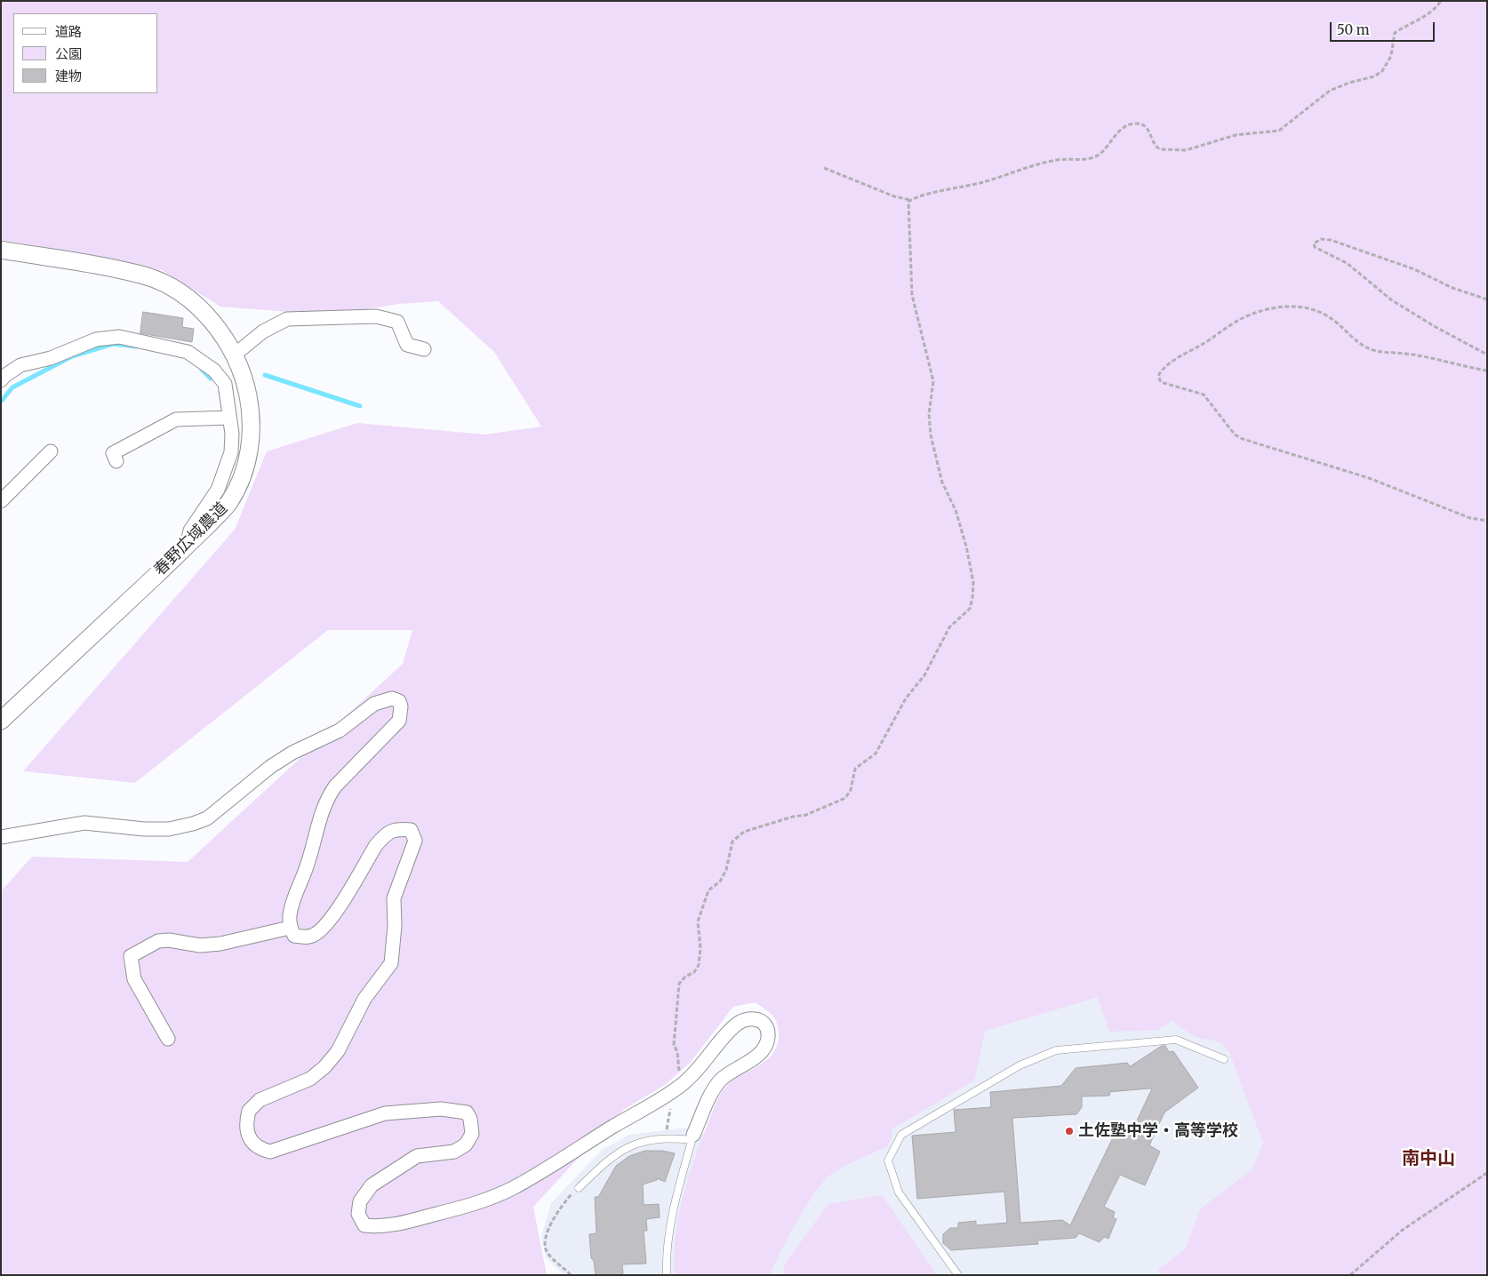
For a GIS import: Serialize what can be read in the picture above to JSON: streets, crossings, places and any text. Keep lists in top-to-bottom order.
{
  "streets": {
    "street": ["春野広域農道"]
  },
  "districts": ["南中山"],
  "places": ["土佐塾中学・高等学校"],
  "legend": ["道路", "公園", "建物"],
  "scale_bar": "50 m"
}
